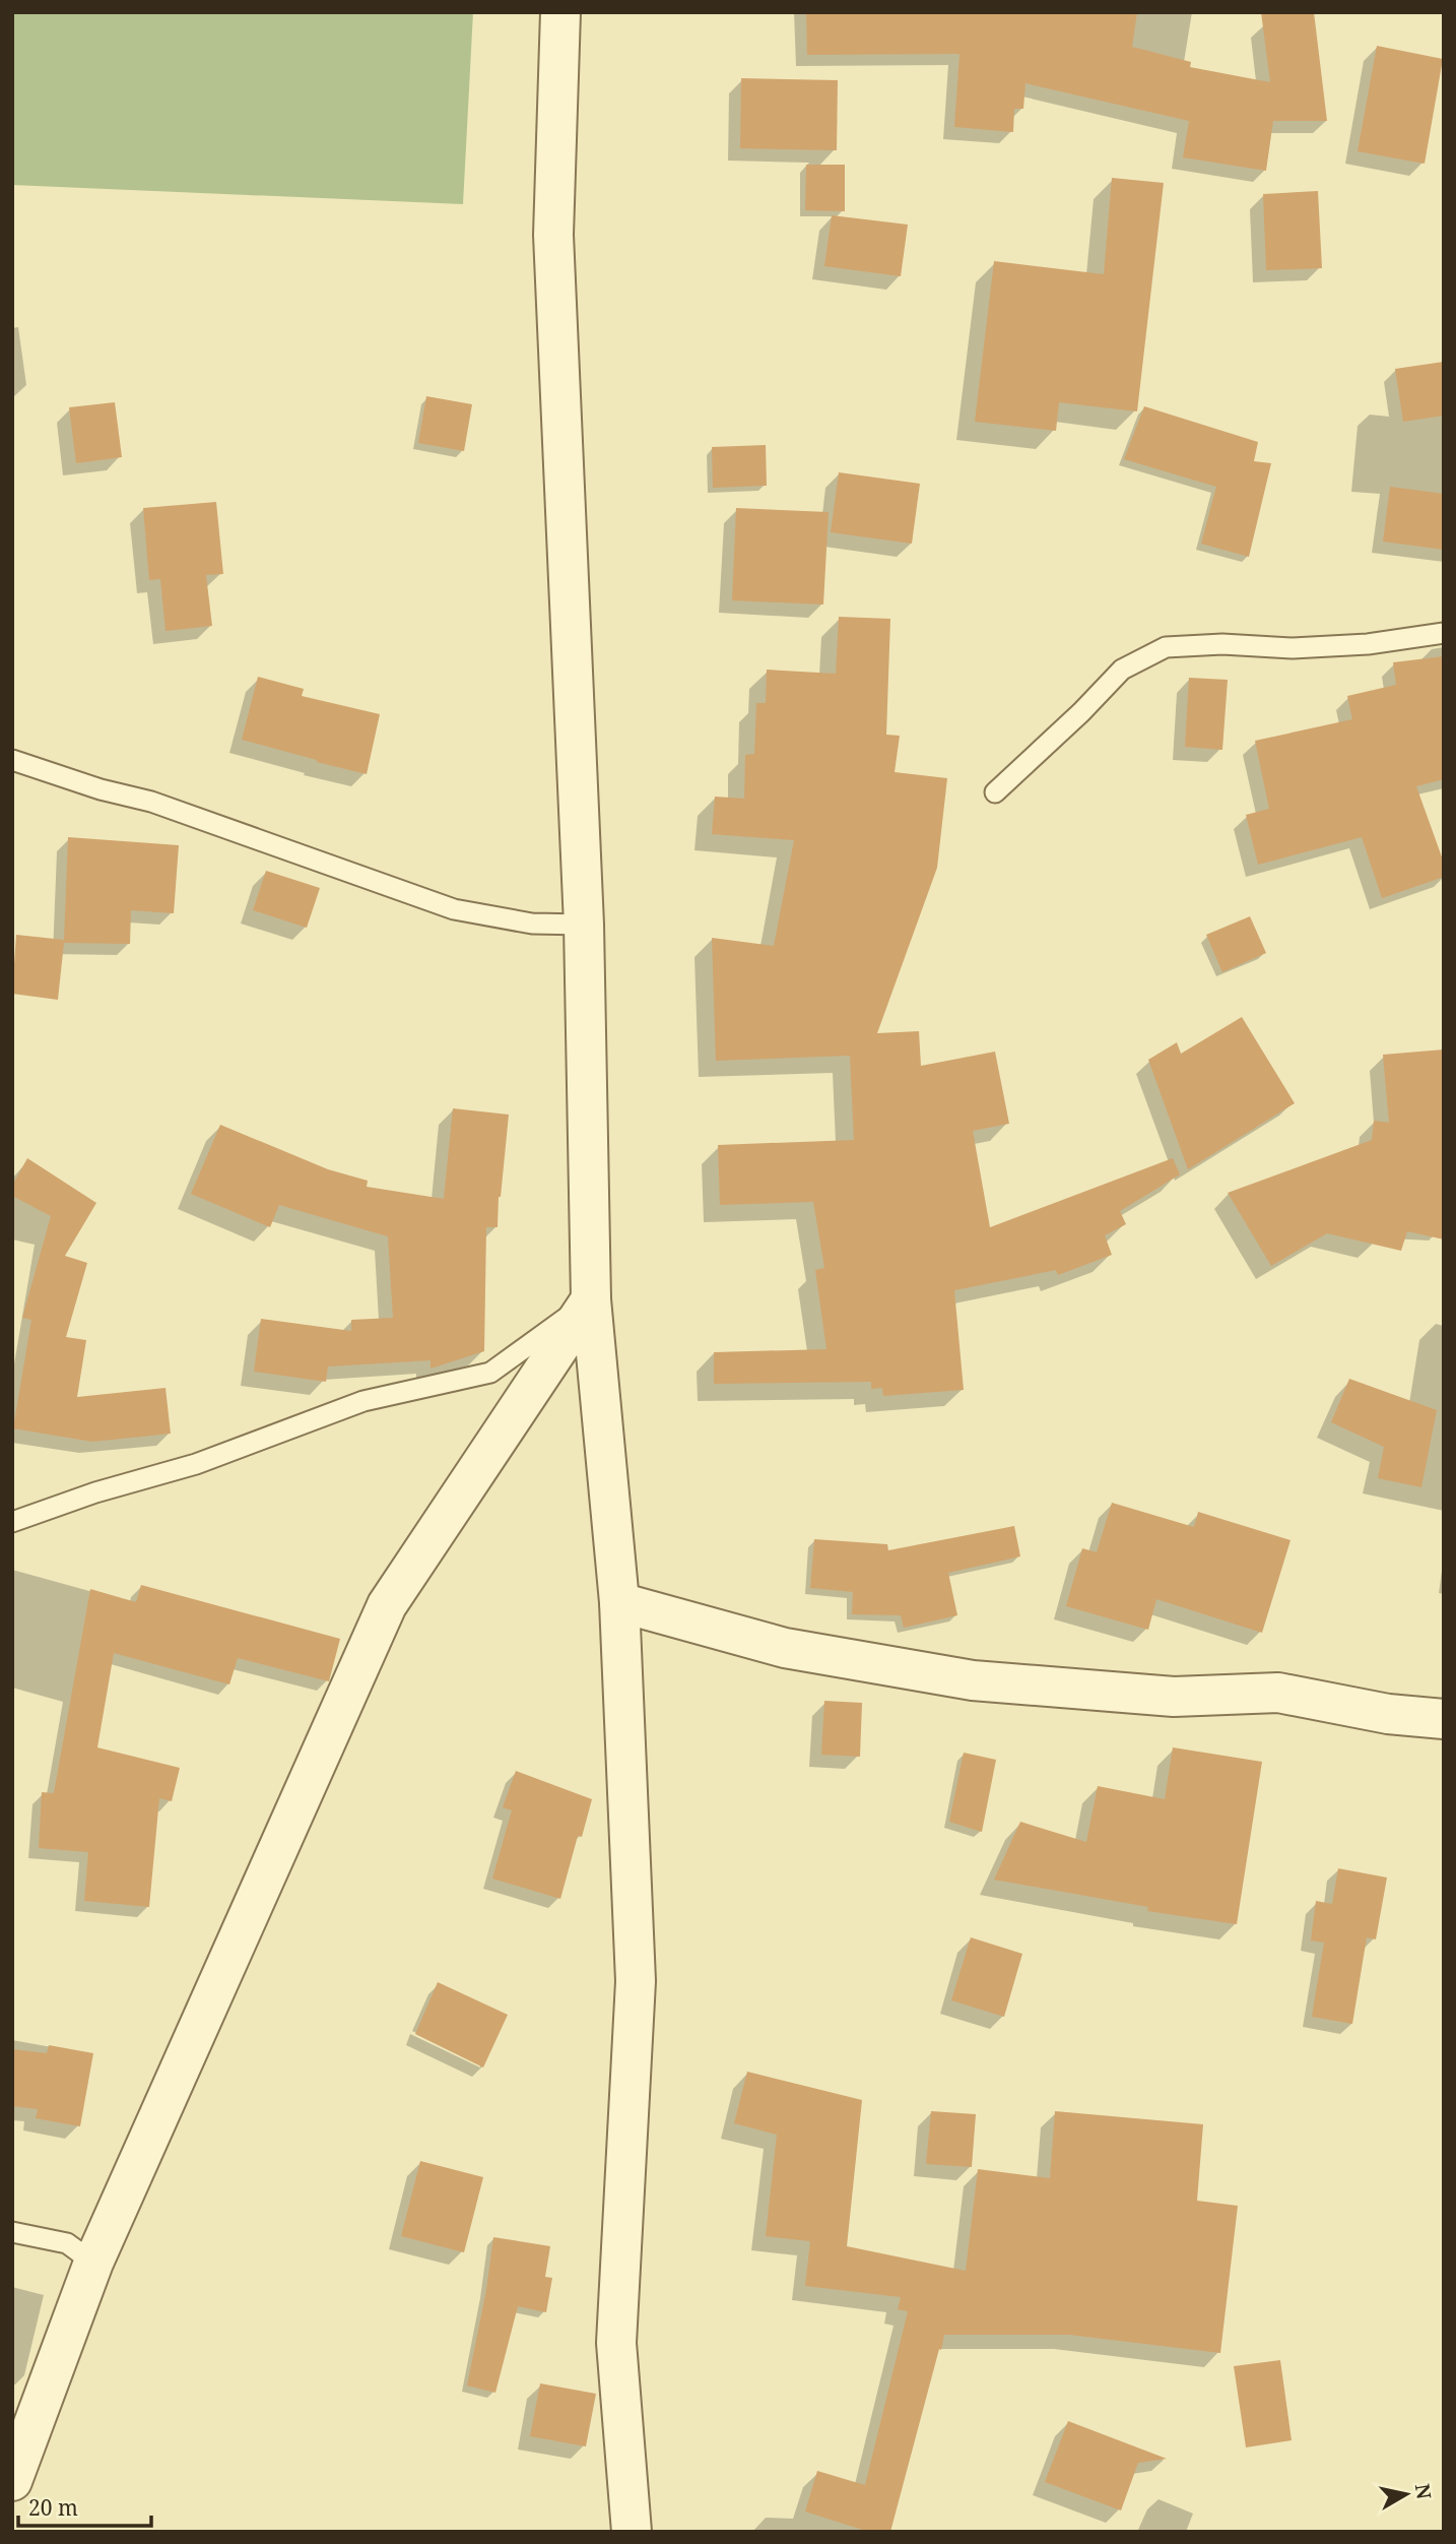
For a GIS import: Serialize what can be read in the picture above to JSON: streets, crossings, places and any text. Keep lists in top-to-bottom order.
{
  "scale_bar": "20 m",
  "north": "right"
}
